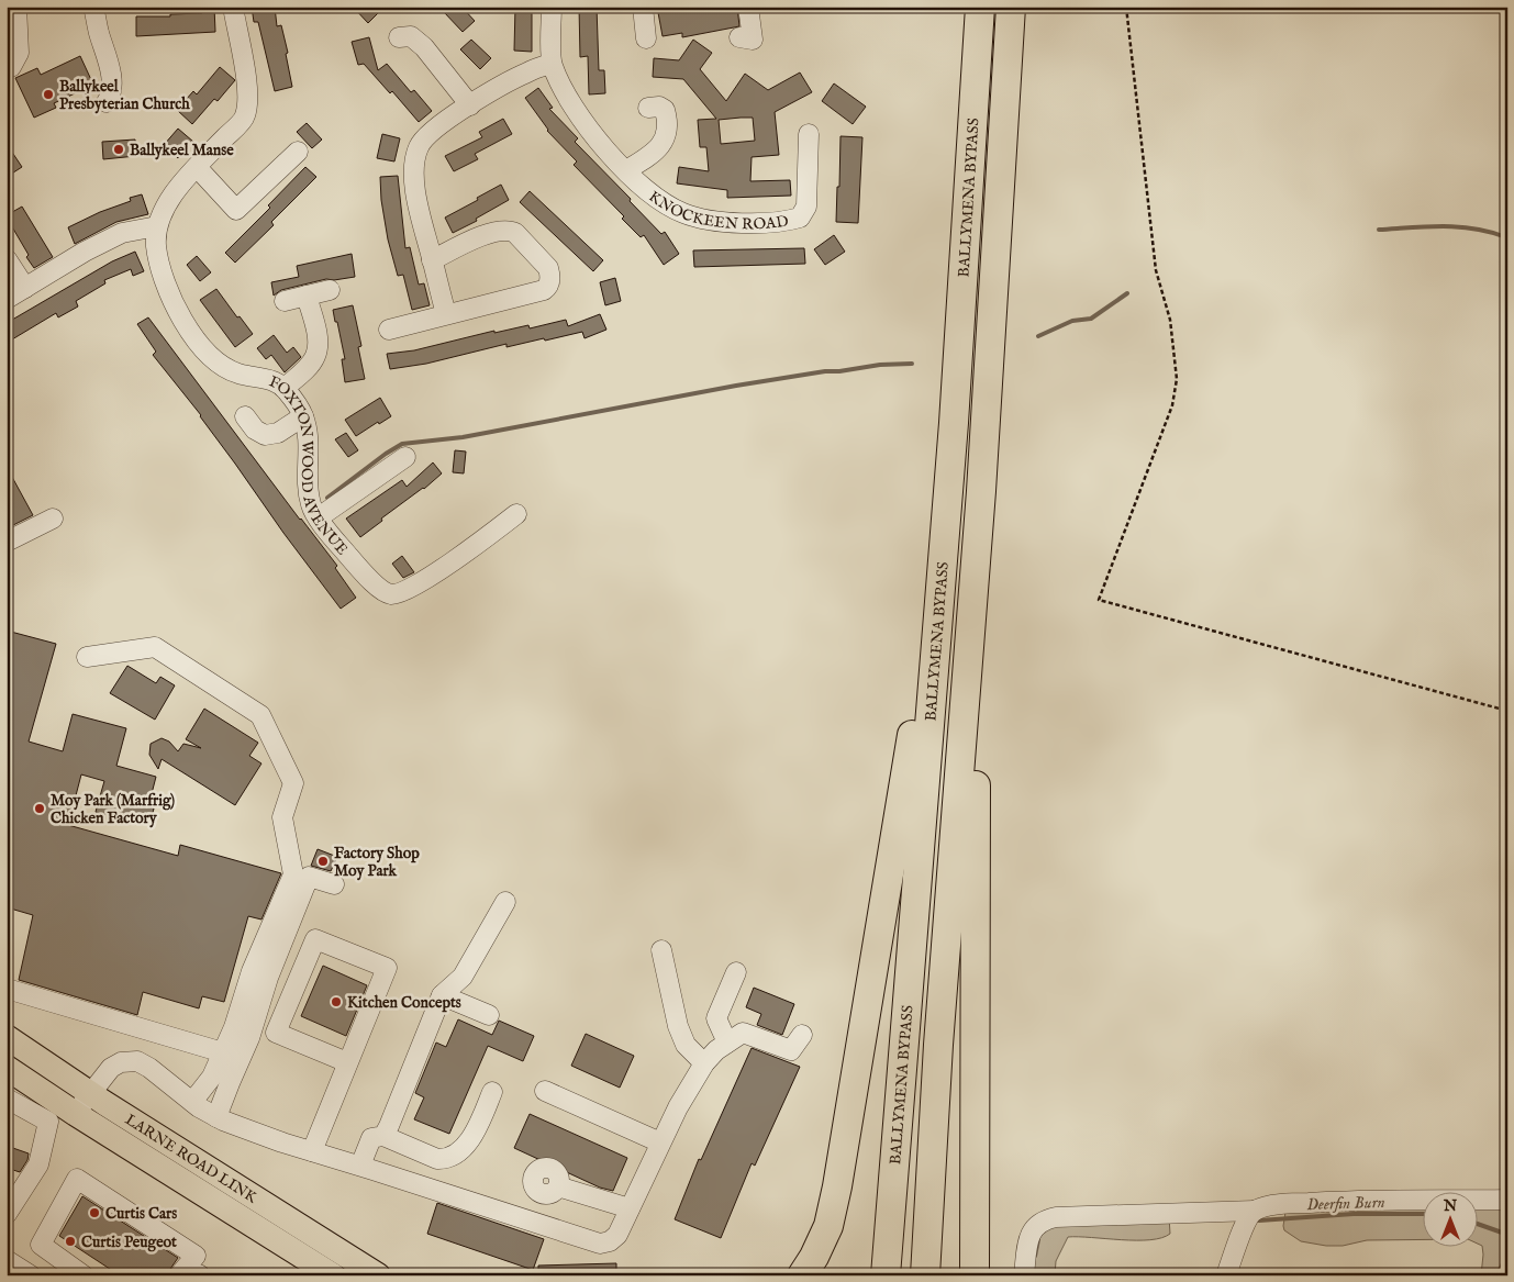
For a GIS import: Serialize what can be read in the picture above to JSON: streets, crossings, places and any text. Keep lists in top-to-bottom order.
{
  "streets": {
    "highway": ["BALLYMENA BYPASS"],
    "main road": ["LARNE ROAD LINK"],
    "street": ["KNOCKEEN ROAD", "FOXTON WOOD AVENUE"]
  },
  "water": ["Deerfin Burn"],
  "places": [
    "Ballykeel Presbyterian Church",
    "Ballykeel Manse",
    "Moy Park (Marfrig) Chicken Factory",
    "Factory Shop Moy Park",
    "Kitchen Concepts",
    "Curtis Cars",
    "Curtis Peugeot"
  ],
  "north": "top"
}
